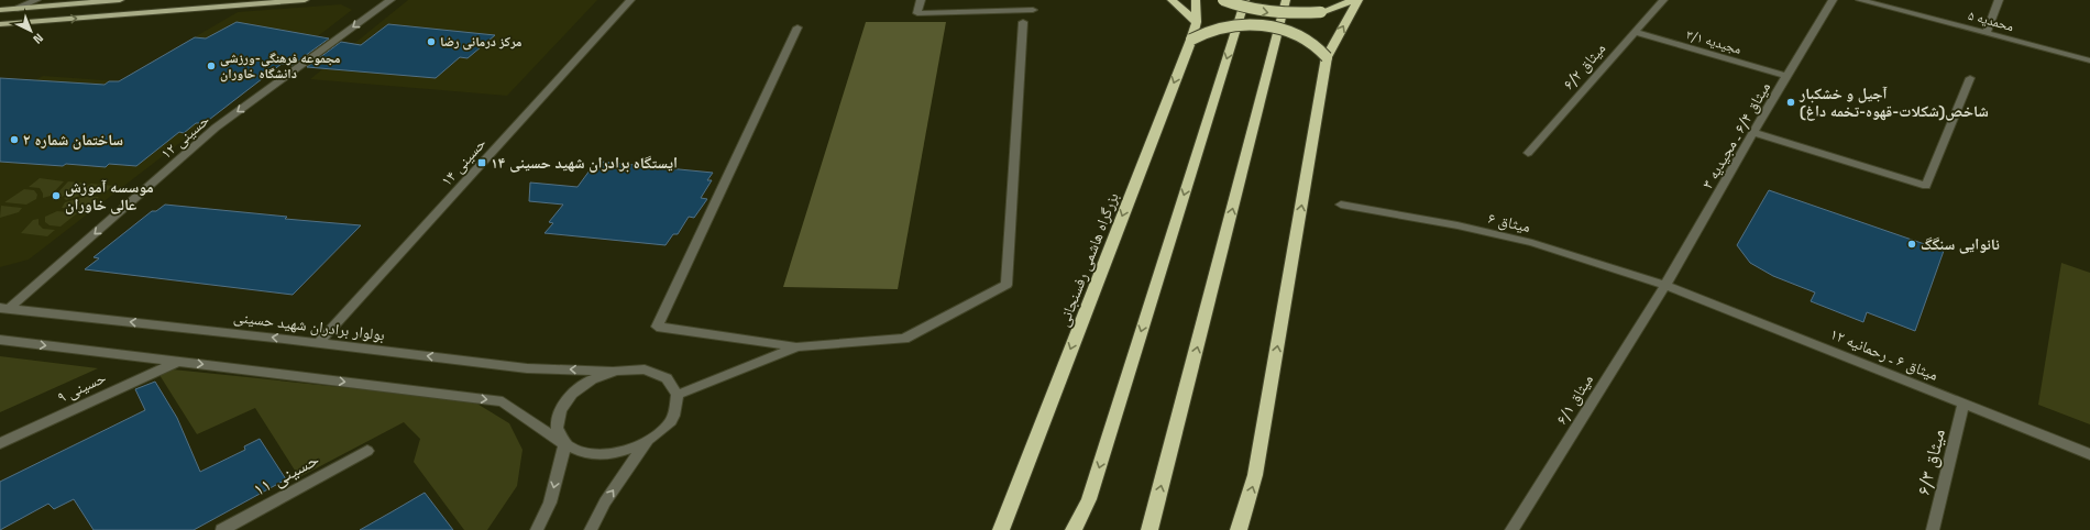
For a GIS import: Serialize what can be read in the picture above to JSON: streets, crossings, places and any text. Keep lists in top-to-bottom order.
{
  "streets": {
    "highway": ["بزرگراه هاشمی رفسنجانی"],
    "street": [
      "محمدیه ۵",
      "مجیدیه ۳/۱",
      "میثاق ۶/۲",
      "میثاق ۶/۴ ـ مجیدیه ۳",
      "حسینی ۱۲",
      "حسینی ۱۴",
      "میثاق ۶",
      "بولوار برادران شهید حسینی",
      "میثاق ۶ ـ رحمانیه ۱۲",
      "حسینی ۹",
      "میثاق ۶/۱",
      "میثاق ۶/۳",
      "حسینی ۱۱"
    ]
  },
  "crossings": [
    ["مجیدیه ۳/۱", "میثاق ۶/۲"],
    ["مجیدیه ۳/۱", "میثاق ۶/۴ ـ مجیدیه ۳"],
    ["میثاق ۶/۴ ـ مجیدیه ۳", "میثاق ۶"],
    ["میثاق ۶/۴ ـ مجیدیه ۳", "میثاق ۶ ـ رحمانیه ۱۲"],
    ["میثاق ۶/۴ ـ مجیدیه ۳", "میثاق ۶/۱"],
    ["حسینی ۱۲", "بولوار برادران شهید حسینی"],
    ["حسینی ۱۴", "بولوار برادران شهید حسینی"],
    ["میثاق ۶", "میثاق ۶ ـ رحمانیه ۱۲"],
    ["میثاق ۶", "میثاق ۶/۱"],
    ["میثاق ۶ ـ رحمانیه ۱۲", "میثاق ۶/۱"],
    ["میثاق ۶ ـ رحمانیه ۱۲", "میثاق ۶/۳"]
  ],
  "one_way": ["حسینی ۱۲"],
  "places": {
    "other": [
      "مرکز درمانی رضا",
      "مجموعه فرهنگی-ورزشی دانشگاه خاوران",
      "آجیل و خشکبار شاخص(شکلات-قهوه-تخمه داغ)",
      "ساختمان شماره ۲",
      "موسسه آموزش عالی خاوران",
      "نانوایی سنگگ"
    ],
    "transit": ["ایستگاه برادران شهید حسینی ۱۴"]
  },
  "north": "bottom right"
}
